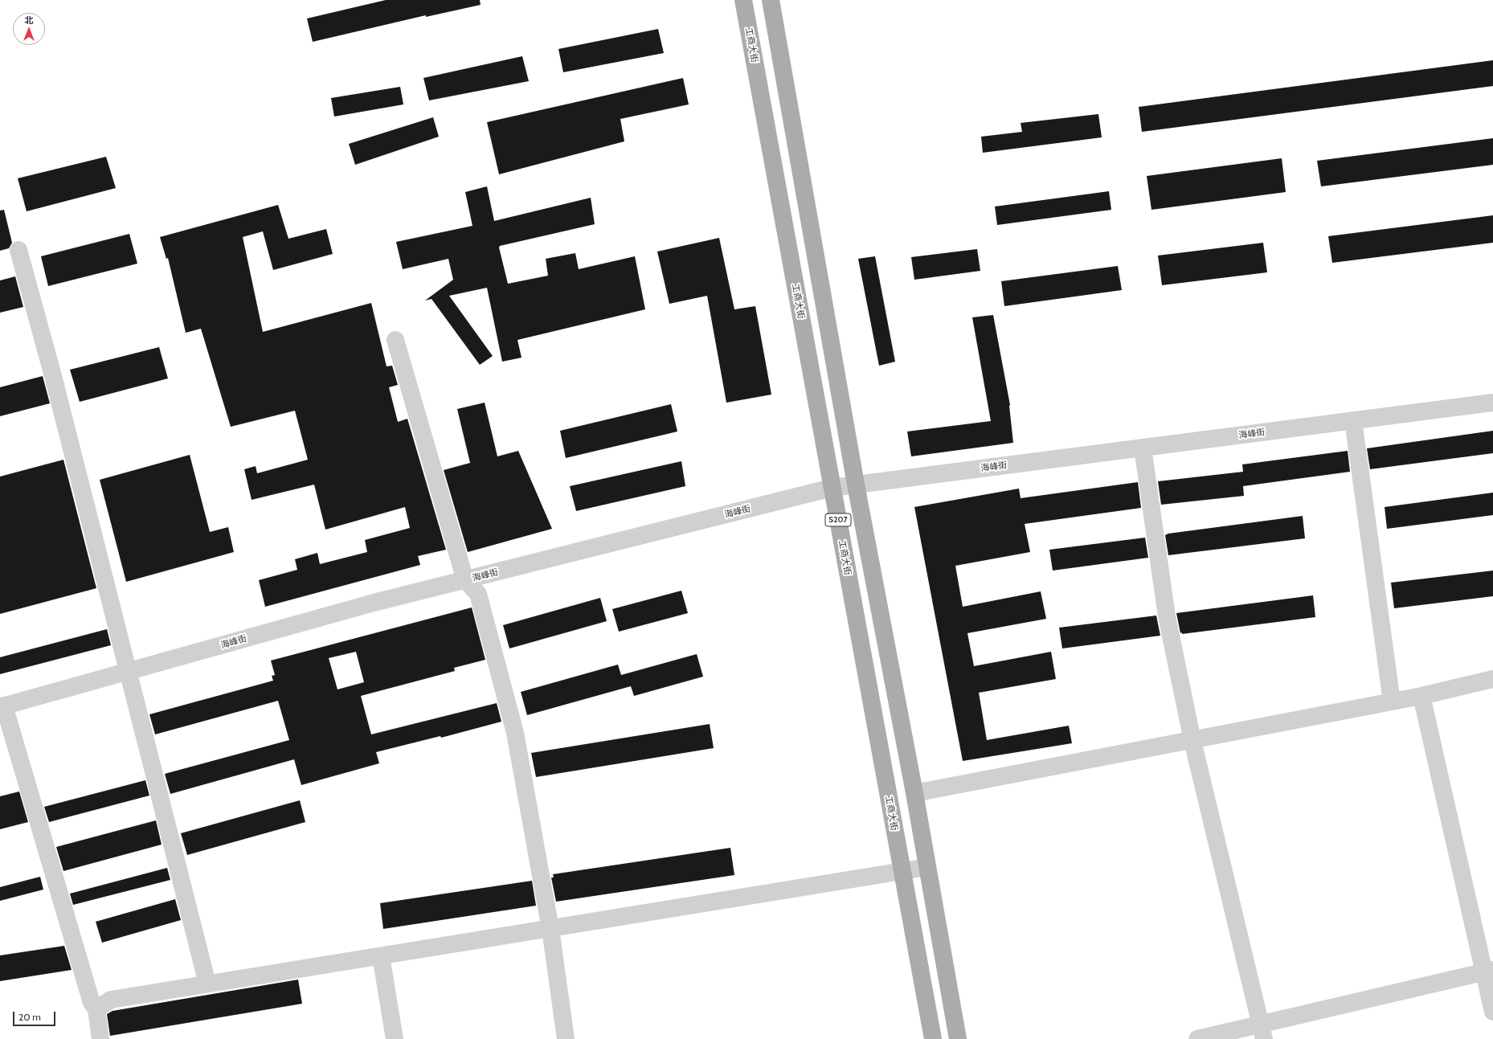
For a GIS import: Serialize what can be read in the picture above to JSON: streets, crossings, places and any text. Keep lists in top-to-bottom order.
{
  "streets": {
    "main road": ["工商大街", "S207"],
    "street": ["海峰街"]
  },
  "crossings": [
    ["工商大街", "海峰街"],
    ["海峰街", "S207"]
  ],
  "scale_bar": "20 m",
  "north": "top"
}
